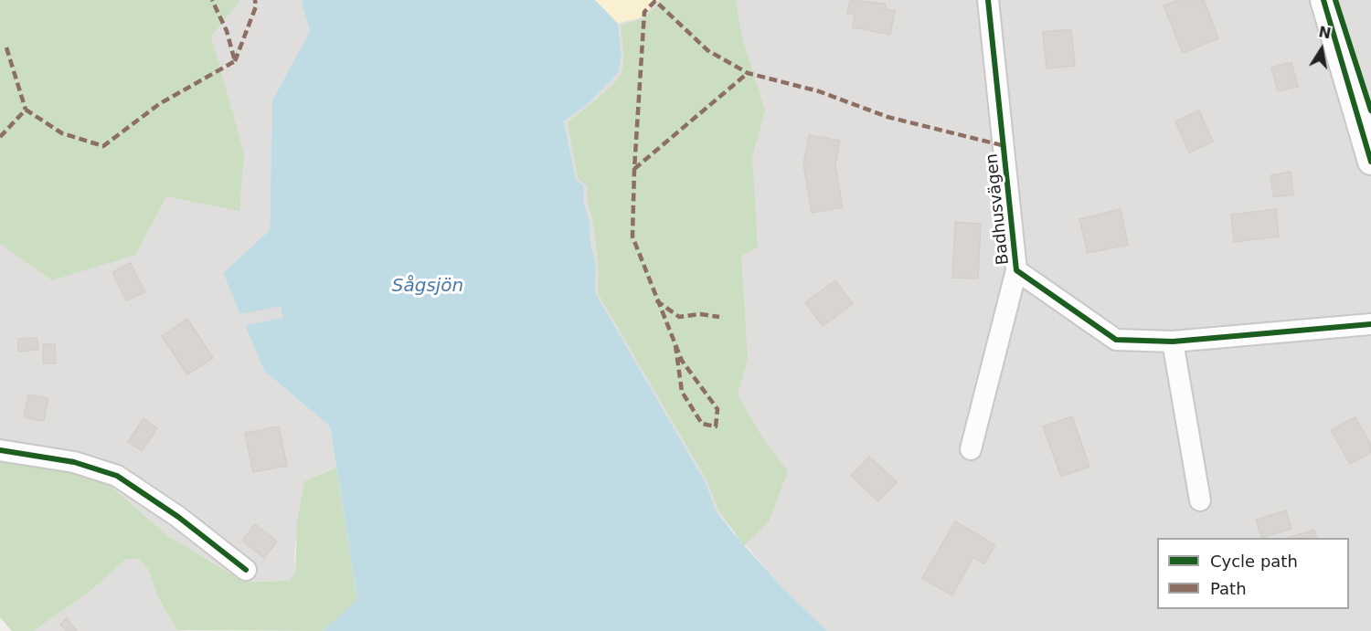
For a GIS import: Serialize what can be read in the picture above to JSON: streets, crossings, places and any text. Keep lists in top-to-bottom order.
{
  "streets": {
    "street": ["Badhusvägen"]
  },
  "water": ["Sågsjön"],
  "legend": ["Cycle path", "Path"],
  "north": "top"
}
